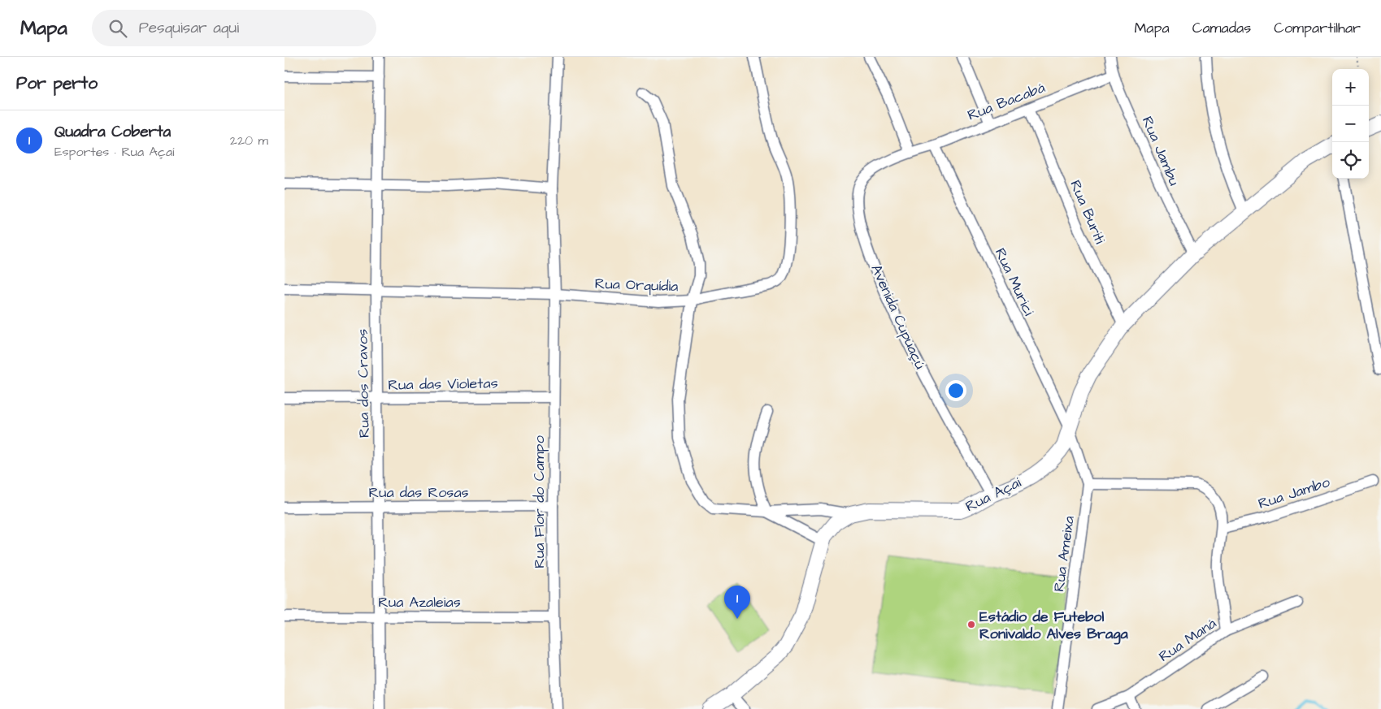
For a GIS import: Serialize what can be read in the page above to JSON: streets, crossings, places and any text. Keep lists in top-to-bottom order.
{
  "streets": {
    "street": [
      "Rua Bacabá",
      "Rua Jambu",
      "Rua Buriti",
      "Rua Murici",
      "Rua Orquídia",
      "Avenida Cupuaçú",
      "Rua dos Cravos",
      "Rua das Violetas",
      "Rua das Rosas",
      "Rua Jambo",
      "Rua Açaí",
      "Rua Flor do Campo",
      "Rua Ameixa",
      "Rua Azaleias",
      "Rua Maná"
    ]
  },
  "crossings": [
    ["Rua Bacabá", "Rua Jambu"],
    ["Rua Bacabá", "Rua Buriti"],
    ["Rua Bacabá", "Rua Murici"],
    ["Rua Bacabá", "Avenida Cupuaçú"],
    ["Rua Jambu", "Rua Açaí"],
    ["Rua Buriti", "Rua Açaí"],
    ["Rua Murici", "Rua Açaí"],
    ["Rua Murici", "Rua Ameixa"],
    ["Rua Orquídia", "Rua dos Cravos"],
    ["Rua Orquídia", "Rua Flor do Campo"],
    ["Avenida Cupuaçú", "Rua Açaí"],
    ["Rua dos Cravos", "Rua das Violetas"],
    ["Rua dos Cravos", "Rua das Rosas"],
    ["Rua dos Cravos", "Rua Azaleias"],
    ["Rua das Violetas", "Rua Flor do Campo"],
    ["Rua das Rosas", "Rua Flor do Campo"],
    ["Rua Açaí", "Rua Ameixa"],
    ["Rua Flor do Campo", "Rua Azaleias"]
  ],
  "places": ["Estádio de Futebol Ronivaldo Alves Braga"],
  "page": {
    "header": "Mapa",
    "search": "Pesquisar aqui",
    "nav": ["Mapa", "Camadas", "Compartilhar"],
    "heading": "Por perto",
    "map_buttons": ["+", "−"],
    "list": [
      {
        "mark": "1",
        "name": "Quadra Coberta",
        "note": "Esportes · Rua Açaí",
        "value": "220 m"
      }
    ],
    "pins": "1"
  }
}
